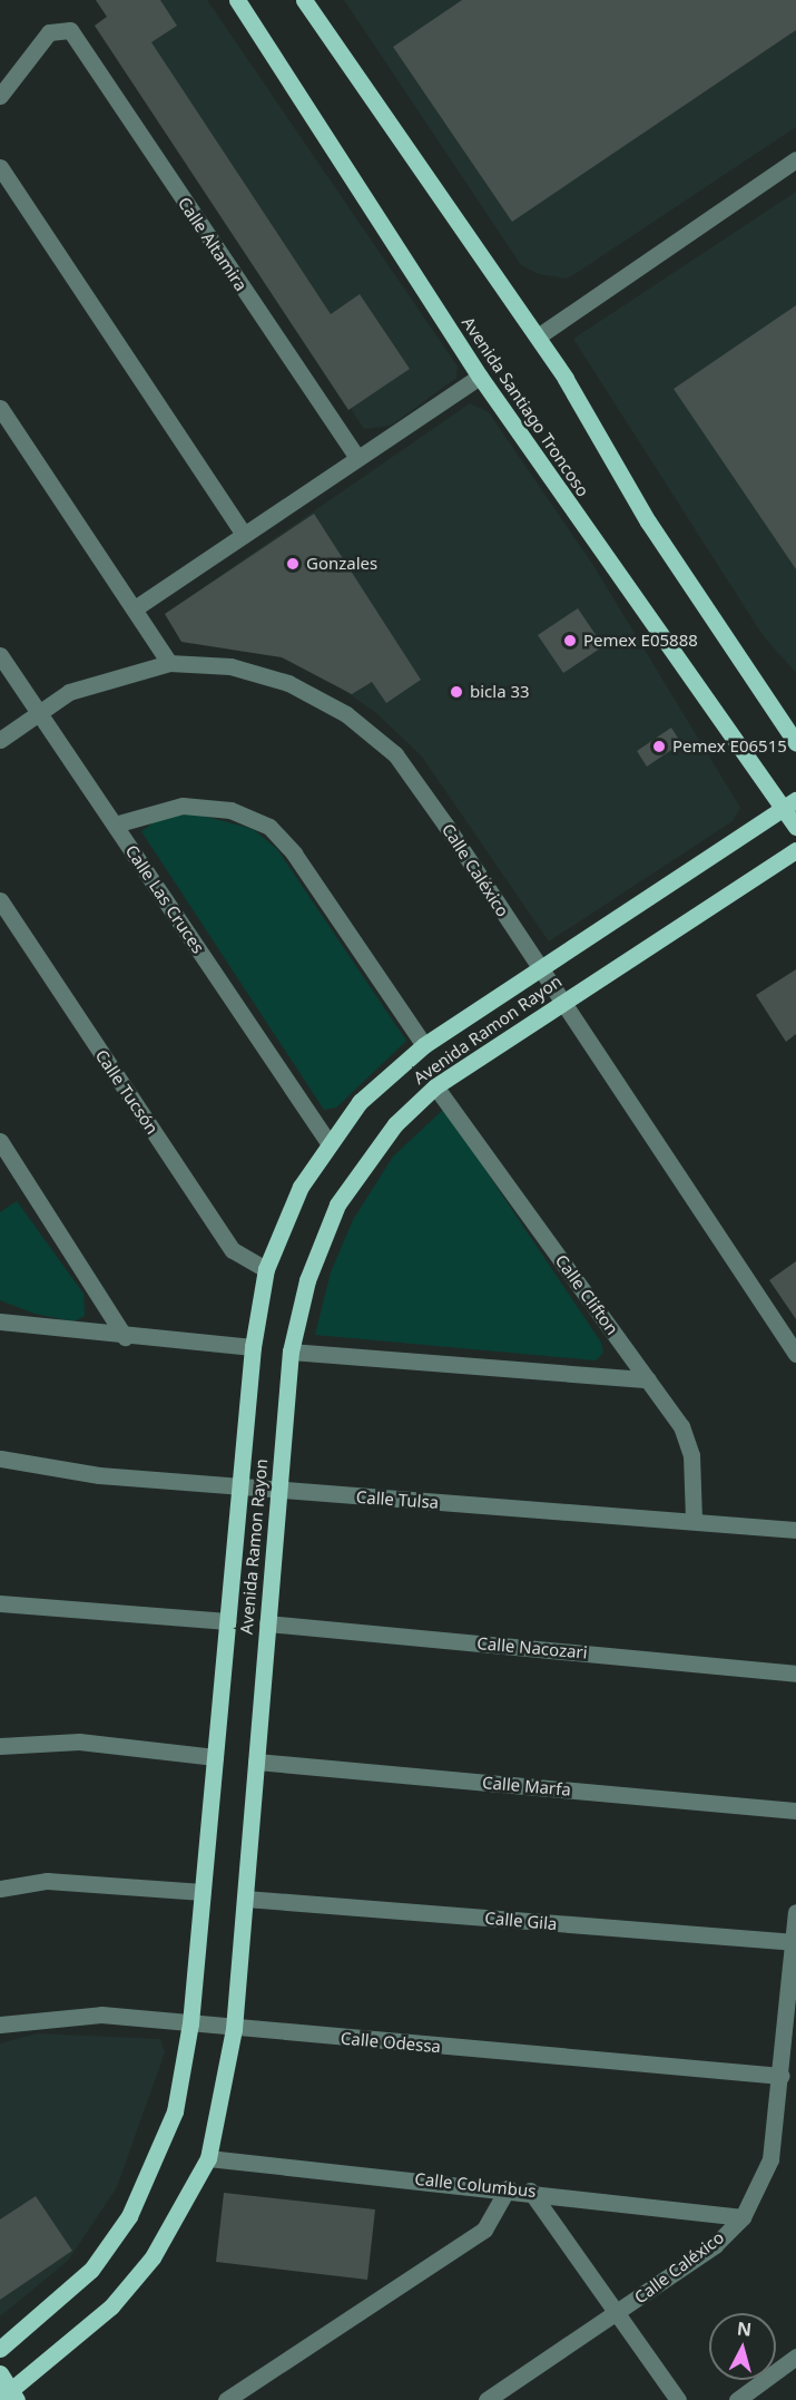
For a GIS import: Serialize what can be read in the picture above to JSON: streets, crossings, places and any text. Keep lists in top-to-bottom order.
{
  "streets": {
    "main road": ["Avenida Santiago Troncoso", "Avenida Ramon Rayon"],
    "street": [
      "Calle Altamira",
      "Calle Caléxico",
      "Calle Las Cruces",
      "Calle Tucsón",
      "Calle Clifton",
      "Calle Tulsa",
      "Calle Nacozari",
      "Calle Marfa",
      "Calle Gila",
      "Calle Odessa",
      "Calle Columbus"
    ]
  },
  "crossings": [
    ["Avenida Santiago Troncoso", "Avenida Ramon Rayon"],
    ["Calle Caléxico", "Calle Las Cruces"],
    ["Calle Caléxico", "Avenida Ramon Rayon"],
    ["Calle Caléxico", "Calle Gila"],
    ["Calle Caléxico", "Calle Odessa"],
    ["Calle Caléxico", "Calle Columbus"],
    ["Calle Las Cruces", "Avenida Ramon Rayon"],
    ["Avenida Ramon Rayon", "Calle Tucsón"],
    ["Avenida Ramon Rayon", "Calle Clifton"],
    ["Avenida Ramon Rayon", "Calle Tulsa"],
    ["Avenida Ramon Rayon", "Calle Nacozari"],
    ["Avenida Ramon Rayon", "Calle Marfa"],
    ["Avenida Ramon Rayon", "Calle Gila"],
    ["Avenida Ramon Rayon", "Calle Odessa"],
    ["Avenida Ramon Rayon", "Calle Columbus"],
    ["Calle Clifton", "Calle Tulsa"]
  ],
  "places": [
    "Gonzales",
    "Pemex E05888",
    "bicla 33",
    "Pemex E06515"
  ],
  "north": "top"
}
